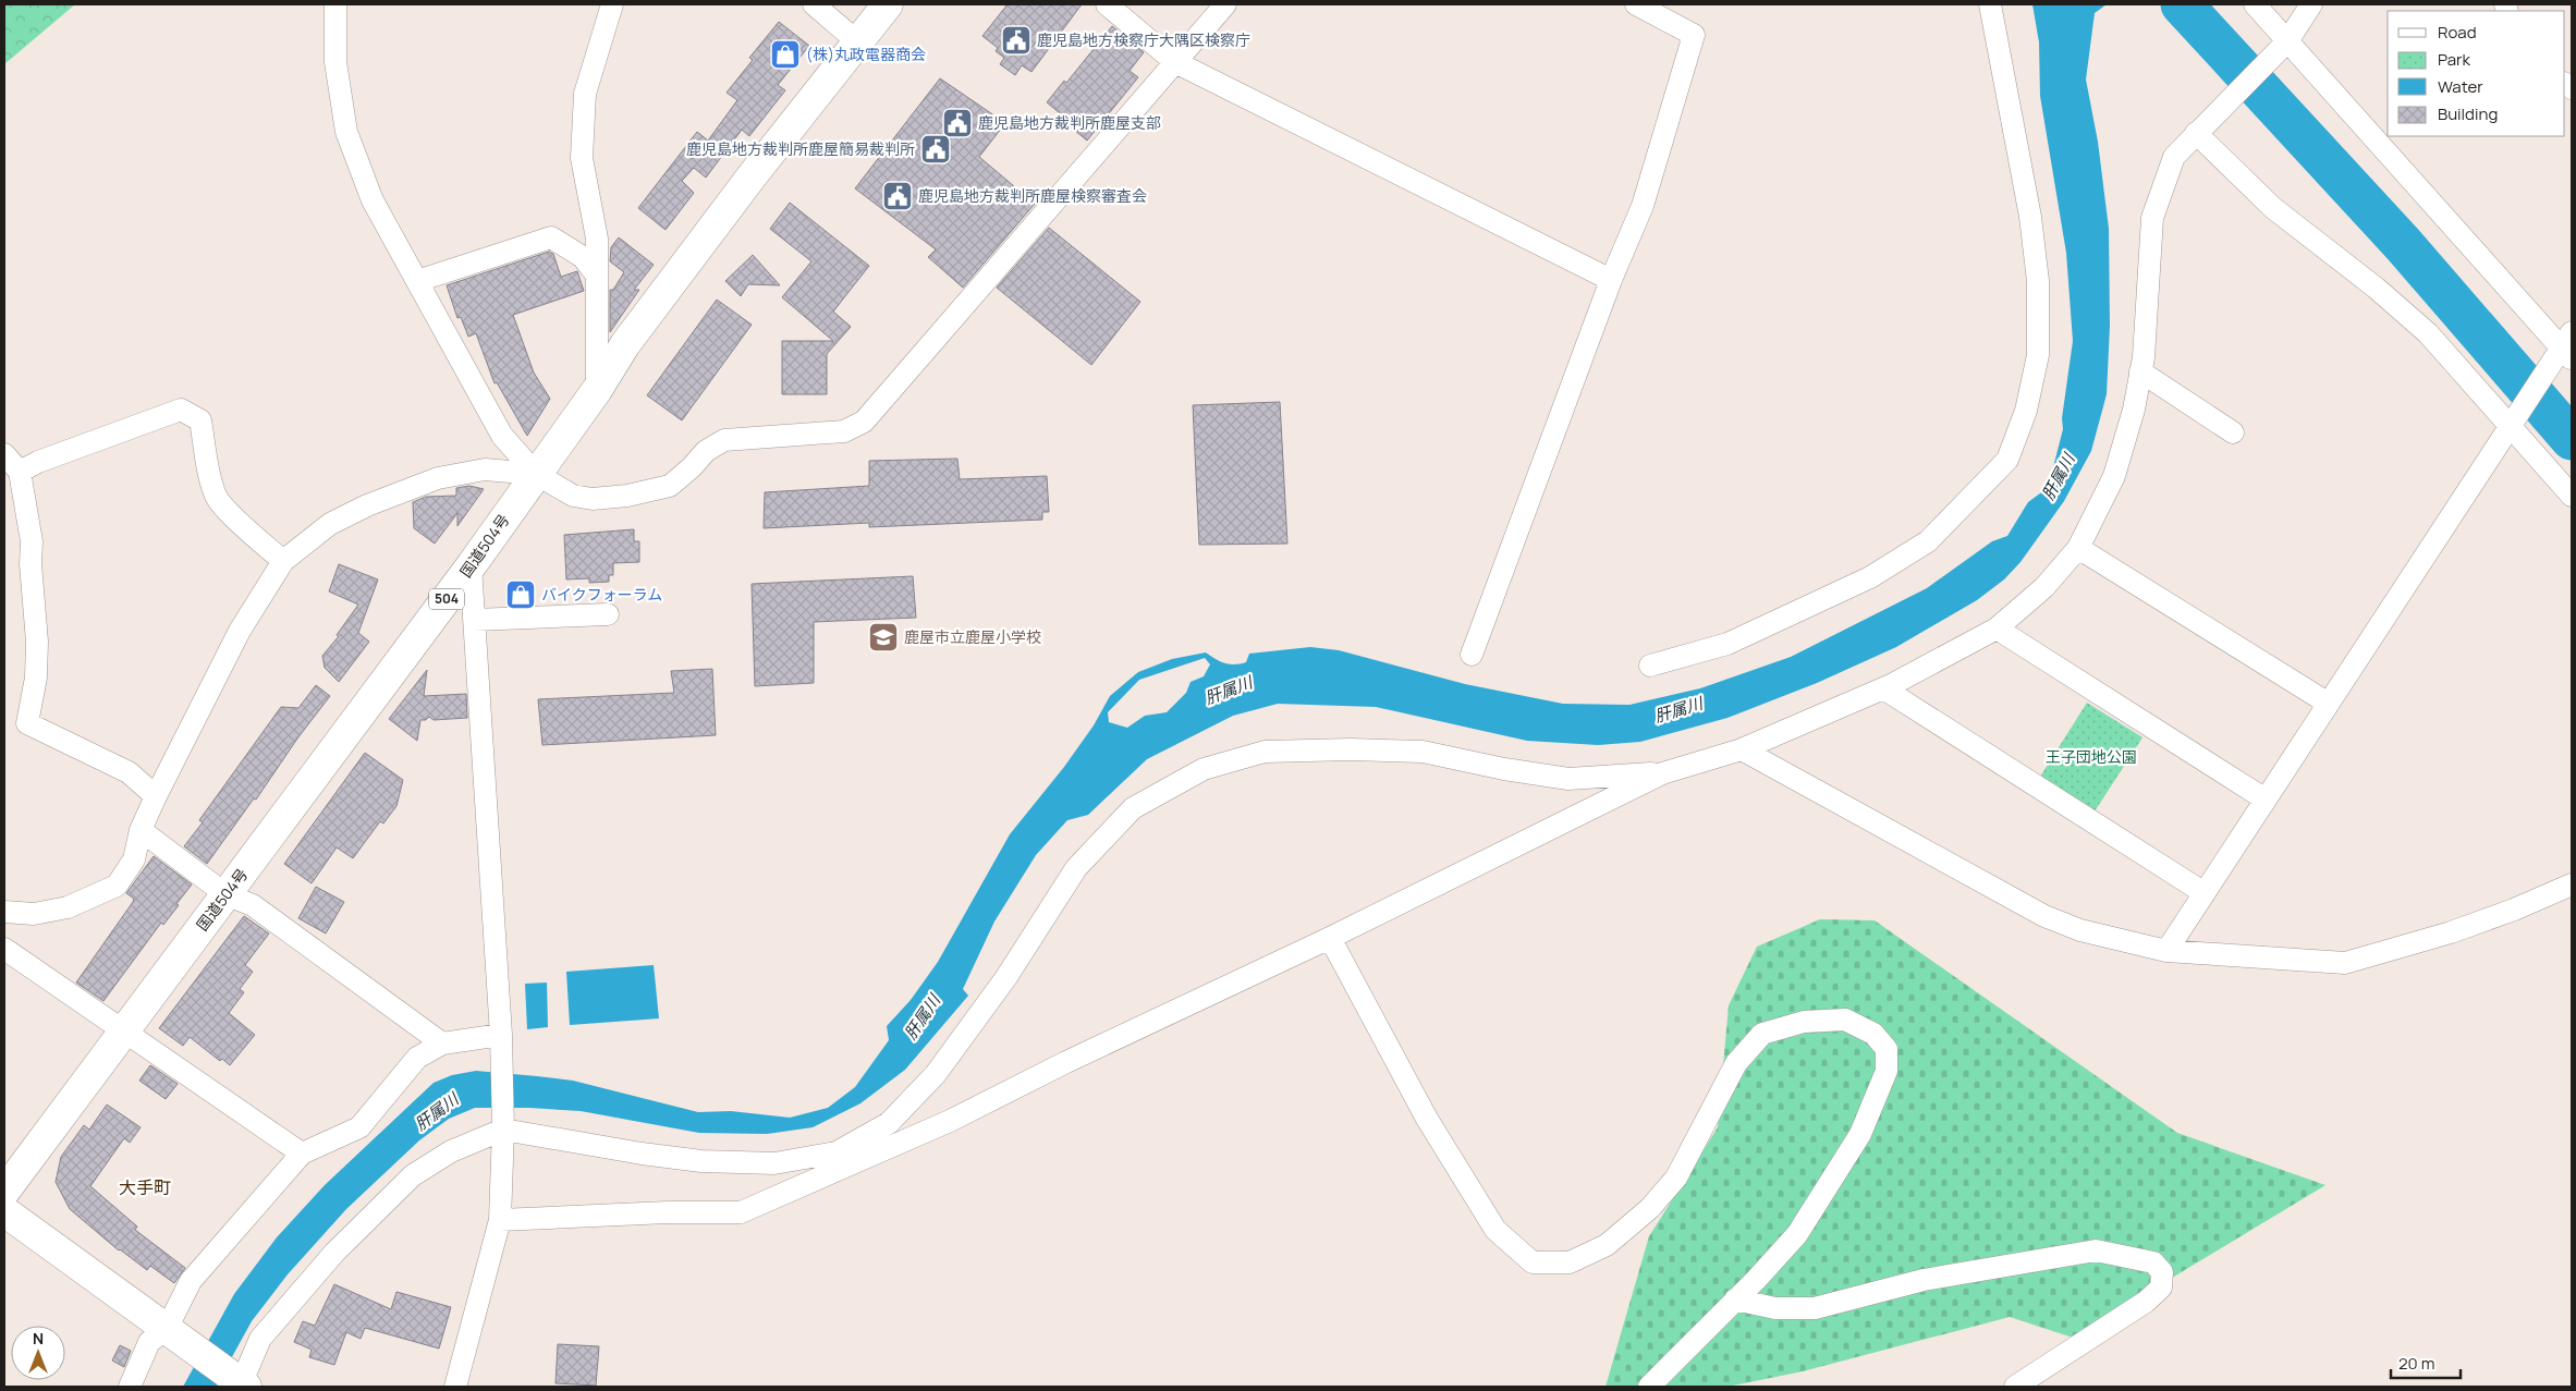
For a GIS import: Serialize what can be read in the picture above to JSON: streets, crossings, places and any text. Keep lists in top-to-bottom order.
{
  "streets": {
    "main road": ["国道504号", "504"]
  },
  "districts": ["大手町"],
  "water": ["肝属川"],
  "parks": ["王子団地公園"],
  "places": {
    "public building": [
      "鹿児島地方検察庁大隅区検察庁",
      "鹿児島地方裁判所鹿屋支部",
      "鹿児島地方裁判所鹿屋簡易裁判所",
      "鹿児島地方裁判所鹿屋検察審査会"
    ],
    "shop": ["(株)丸政電器商会", "バイクフォーラム"],
    "school or university": ["鹿屋市立鹿屋小学校"]
  },
  "legend": [
    "Road",
    "Park",
    "Water",
    "Building"
  ],
  "scale_bar": "20 m",
  "north": "top"
}
